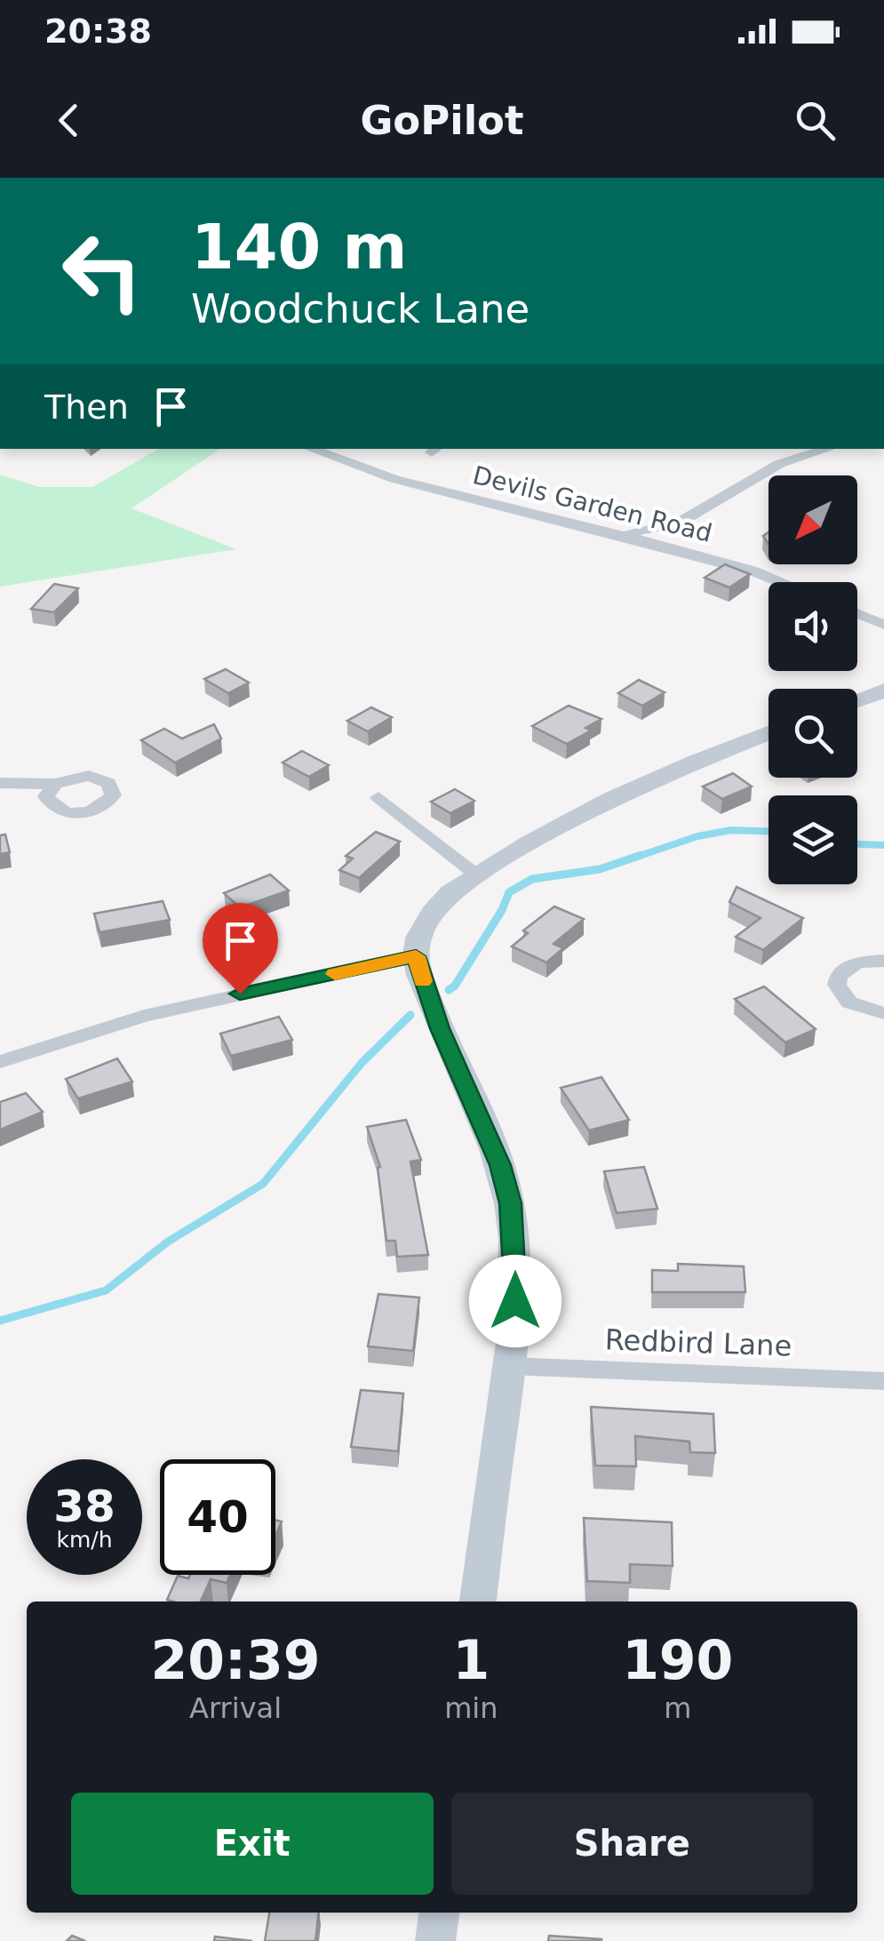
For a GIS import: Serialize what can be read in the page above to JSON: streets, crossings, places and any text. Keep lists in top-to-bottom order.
{
  "streets": {
    "street": ["Devils Garden Road", "Redbird Lane"]
  },
  "north": "bottom left",
  "page": {
    "status": "20:38",
    "header": "GoPilot",
    "turn": ["140 m", "Woodchuck Lane"],
    "then": "Then",
    "speed": "38 km/h",
    "limit": "40",
    "eta": [
      "20:39",
      "Arrival",
      "1",
      "min",
      "190",
      "m"
    ],
    "buttons": ["Exit", "Share"]
  }
}
